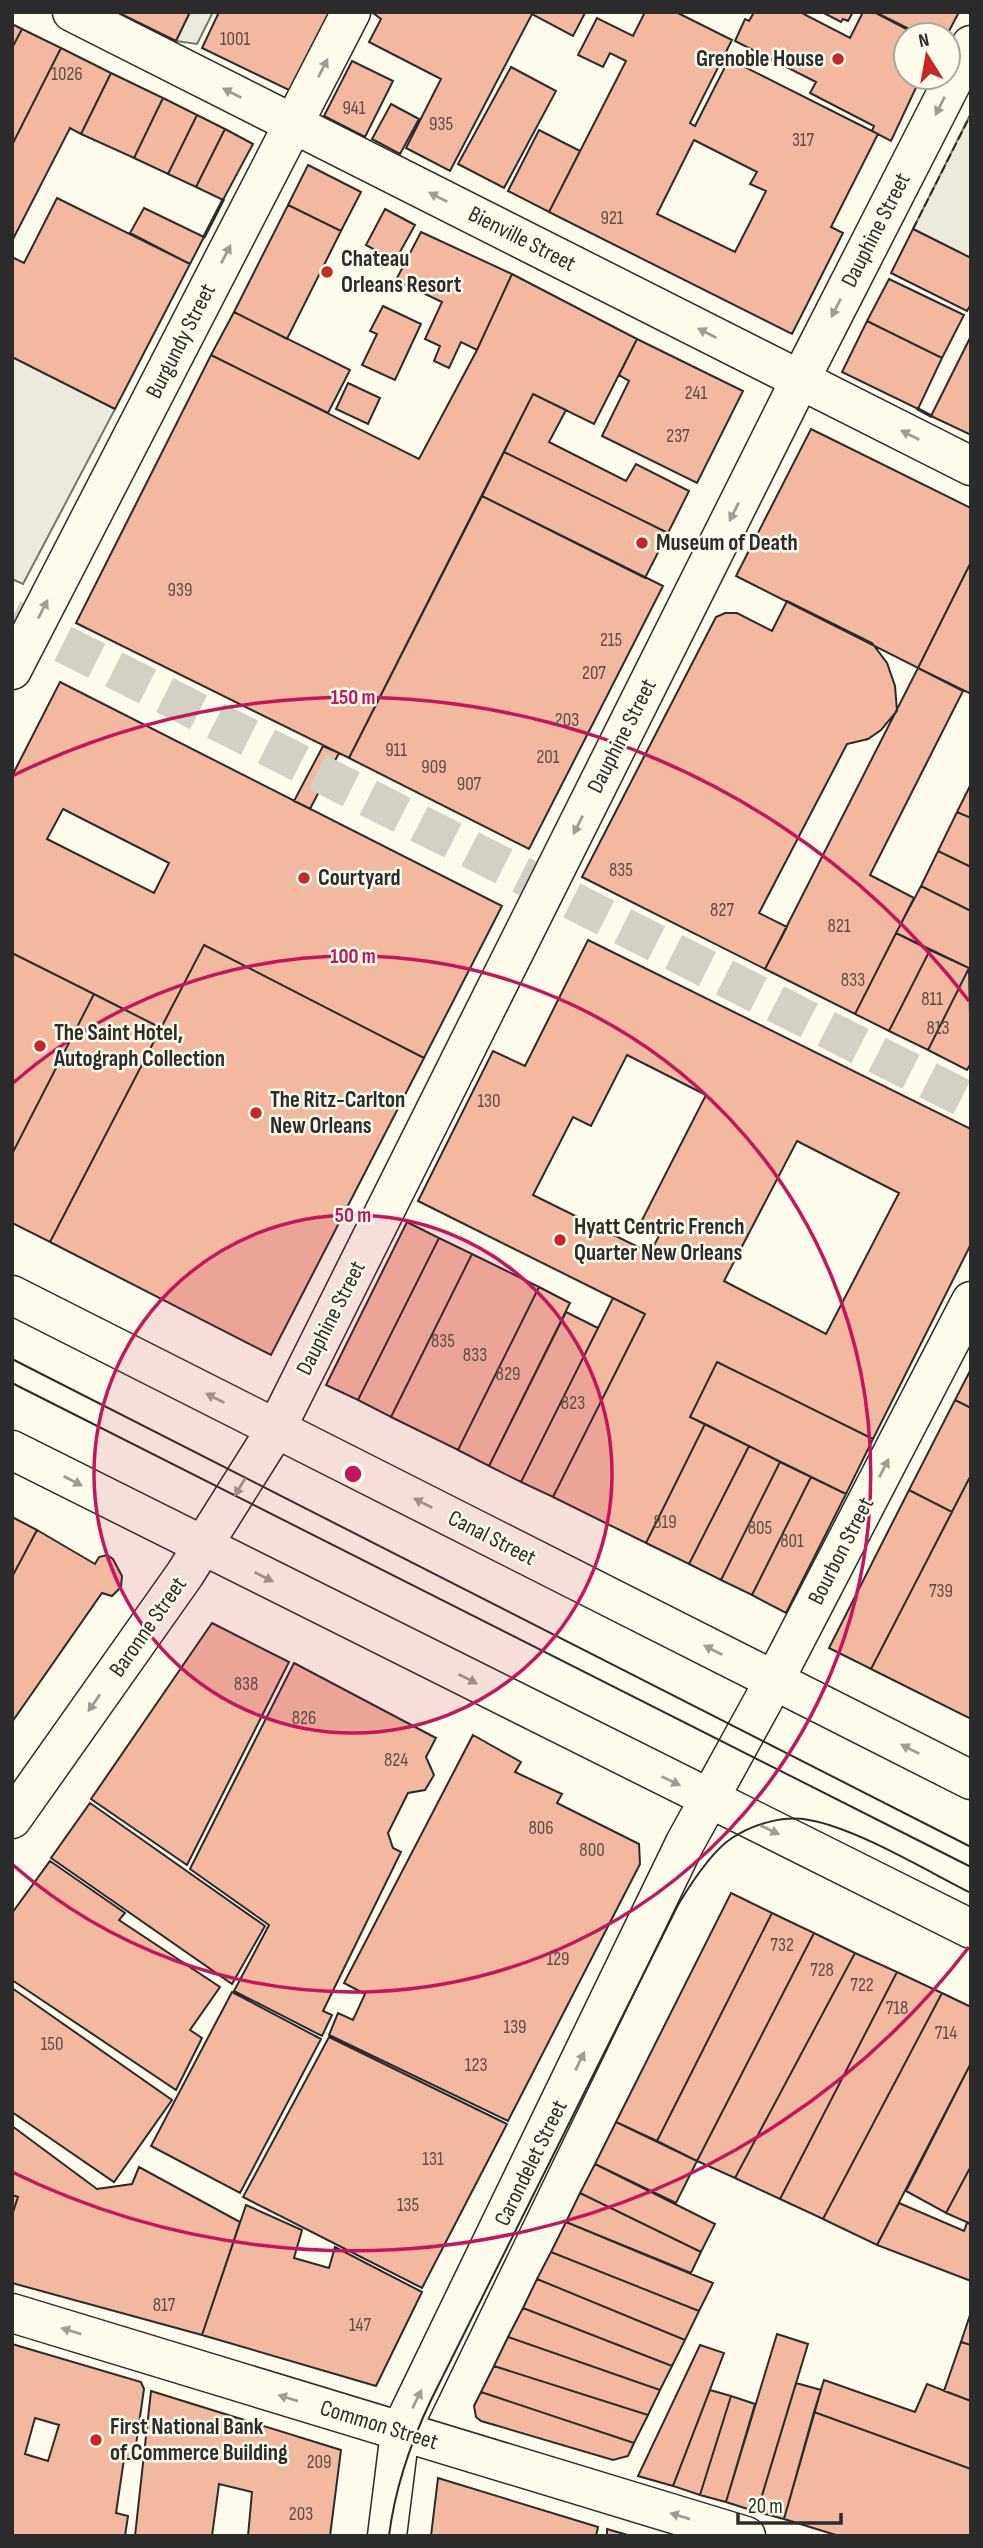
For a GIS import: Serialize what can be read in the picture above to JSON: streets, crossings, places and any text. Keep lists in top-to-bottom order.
{
  "streets": {
    "street": [
      "Dauphine Street",
      "Bienville Street",
      "Burgundy Street",
      "Canal Street",
      "Bourbon Street",
      "Baronne Street",
      "Carondelet Street",
      "Common Street"
    ]
  },
  "crossings": [
    ["Dauphine Street", "Bienville Street"],
    ["Dauphine Street", "Canal Street"],
    ["Dauphine Street", "Baronne Street"],
    ["Bienville Street", "Burgundy Street"],
    ["Canal Street", "Bourbon Street"],
    ["Canal Street", "Baronne Street"],
    ["Bourbon Street", "Carondelet Street"],
    ["Carondelet Street", "Common Street"]
  ],
  "one_way": [
    "Dauphine Street",
    "Bienville Street",
    "Burgundy Street",
    "Bourbon Street",
    "Baronne Street",
    "Carondelet Street",
    "Common Street"
  ],
  "places": [
    "Grenoble House",
    "Chateau Orleans Resort",
    "Museum of Death",
    "Courtyard",
    "The Saint Hotel, Autograph Collection",
    "The Ritz-Carlton New Orleans",
    "Hyatt Centric French Quarter New Orleans",
    "First National Bank of Commerce Building"
  ],
  "house_numbers": [
    "1001",
    "1026",
    "941",
    "935",
    "317",
    "921",
    "241",
    "237",
    "939",
    "215",
    "207",
    "203",
    "911",
    "201",
    "909",
    "907",
    "835",
    "827",
    "821",
    "833",
    "811",
    "813",
    "130",
    "835",
    "833",
    "829",
    "823",
    "819",
    "805",
    "801",
    "739",
    "838",
    "826",
    "824",
    "806",
    "800",
    "732",
    "129",
    "728",
    "722",
    "718",
    "139",
    "714",
    "150",
    "123",
    "131",
    "135",
    "817",
    "147",
    "209",
    "203"
  ],
  "scale_bar": "20 m",
  "north": "top",
  "rings": ["150 m", "100 m", "50 m"]
}
